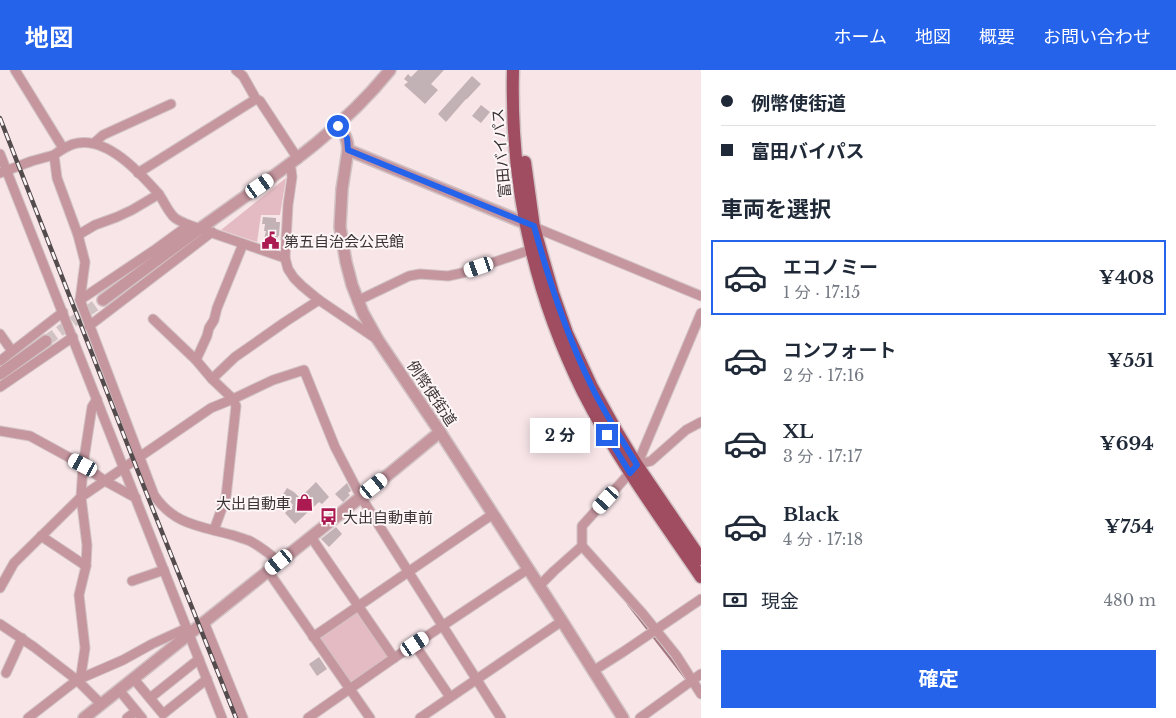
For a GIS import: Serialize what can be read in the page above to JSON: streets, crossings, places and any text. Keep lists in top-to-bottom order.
{
  "streets": {
    "main road": ["富田バイパス"],
    "street": ["例幣使街道"]
  },
  "places": {
    "public building": ["第五自治会公民館"],
    "shop": ["大出自動車"],
    "bus stop": ["大出自動車前"]
  },
  "page": {
    "header": "地図",
    "nav": [
      "ホーム",
      "地図",
      "概要",
      "お問い合わせ"
    ],
    "banner": ["例幣使街道", "富田バイパス"],
    "heading": "車両を選択",
    "list": [
      {
        "name": "エコノミー",
        "note": "1 分 · 17:15",
        "value": "¥408"
      },
      {
        "name": "コンフォート",
        "note": "2 分 · 17:16",
        "value": "¥551"
      },
      {
        "name": "XL",
        "note": "3 分 · 17:17",
        "value": "¥694"
      },
      {
        "name": "Black",
        "note": "4 分 · 17:18",
        "value": "¥754"
      }
    ],
    "bubble": "2 分",
    "pay": ["現金", "480 m"],
    "buttons": "確定"
  }
}
